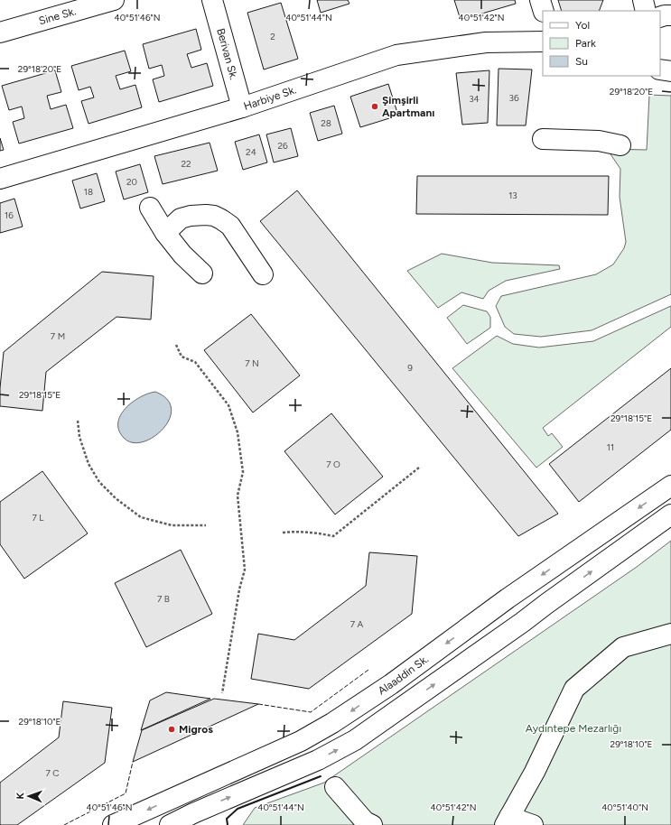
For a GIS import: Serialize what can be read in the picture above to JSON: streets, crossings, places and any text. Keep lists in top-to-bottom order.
{
  "streets": {
    "street": [
      "Sine Sk.",
      "Berivan Sk.",
      "Harbiye Sk.",
      "Alaaddin Sk."
    ]
  },
  "crossings": [
    ["Berivan Sk.", "Harbiye Sk."]
  ],
  "parks": ["Aydıntepe Mezarlığı"],
  "places": ["Şimşirli Apartmanı", "Migros"],
  "house_numbers": [
    "2",
    "36",
    "34",
    "28",
    "26",
    "24",
    "22",
    "20",
    "18",
    "13",
    "16",
    "7 M",
    "7 N",
    "9",
    "11",
    "7 O",
    "7 L",
    "7 B",
    "7 A",
    "7 C"
  ],
  "legend": ["Yol", "Park", "Su"],
  "north": "left",
  "coordinates": [
    "40°51'46\"N",
    "40°51'44\"N",
    "40°51'42\"N",
    "29°18'20\"E",
    "29°18'15\"E",
    "29°18'10\"E",
    "40°51'40\"N"
  ]
}
